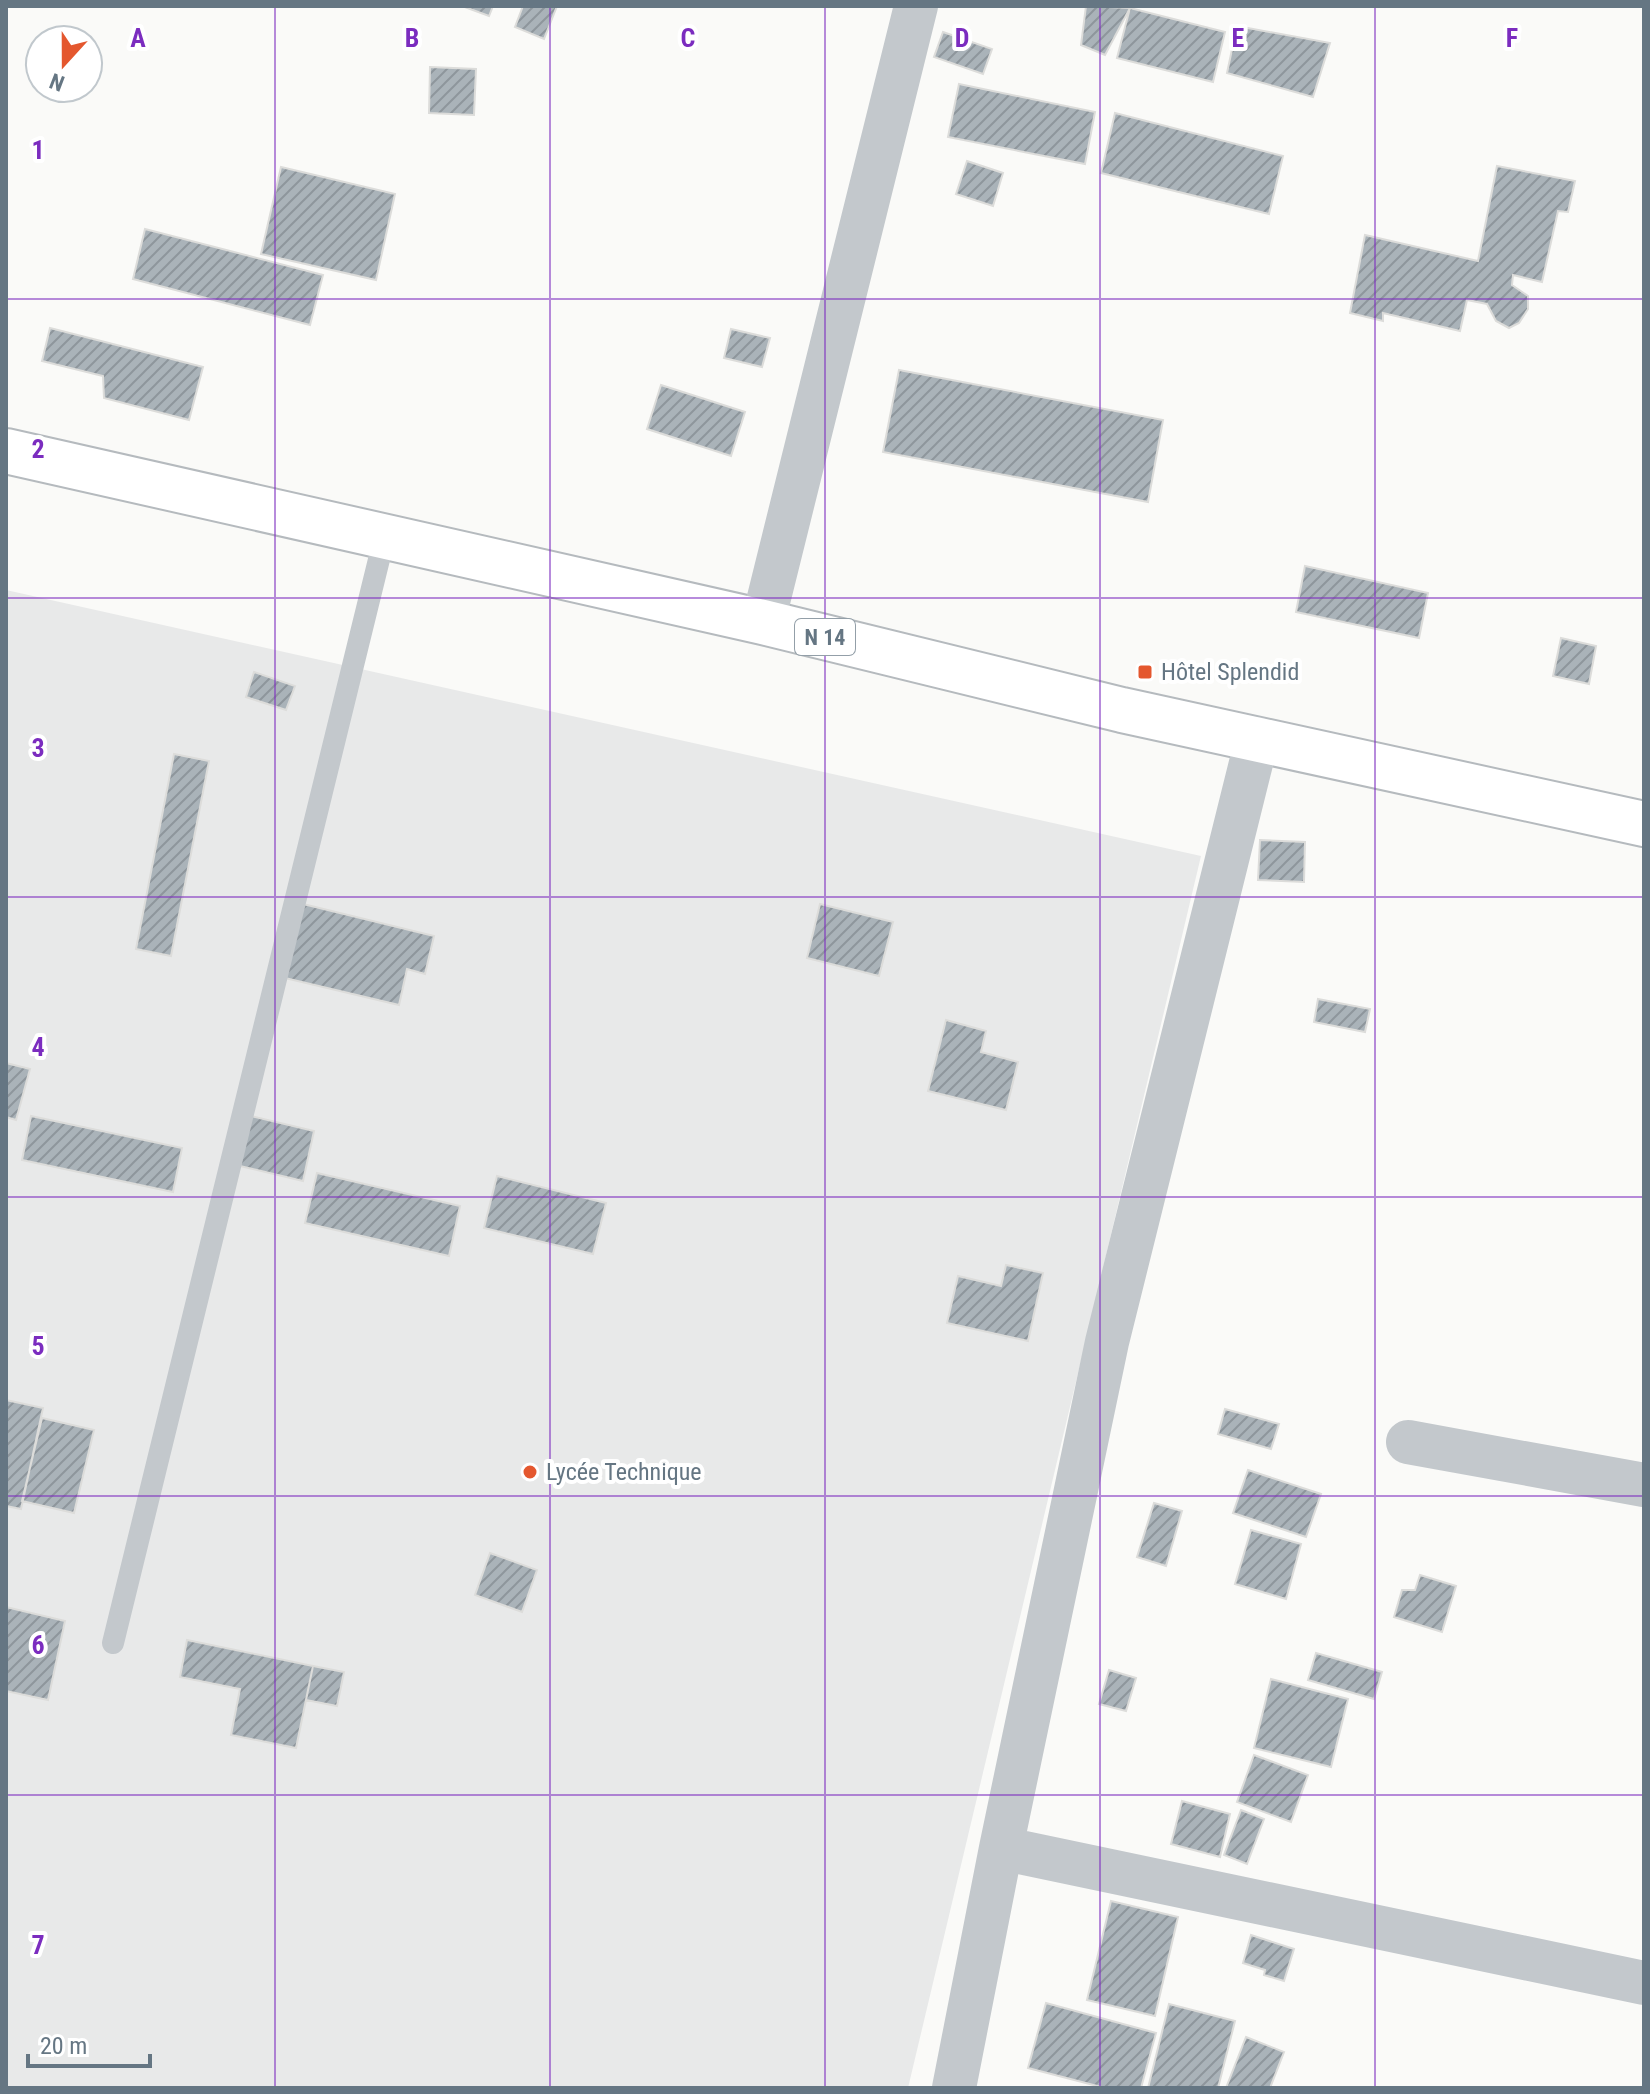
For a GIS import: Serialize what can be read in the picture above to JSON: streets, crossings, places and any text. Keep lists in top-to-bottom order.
{
  "streets": {
    "main road": ["N 14"]
  },
  "places": {
    "transit": ["Hôtel Splendid"],
    "other": ["Lycée Technique"]
  },
  "scale_bar": "20 m",
  "north": "bottom",
  "grid": {
    "columns": [
      "A",
      "B",
      "C",
      "D",
      "E",
      "F"
    ],
    "rows": [
      "1",
      "2",
      "3",
      "4",
      "5",
      "6",
      "7"
    ]
  }
}
